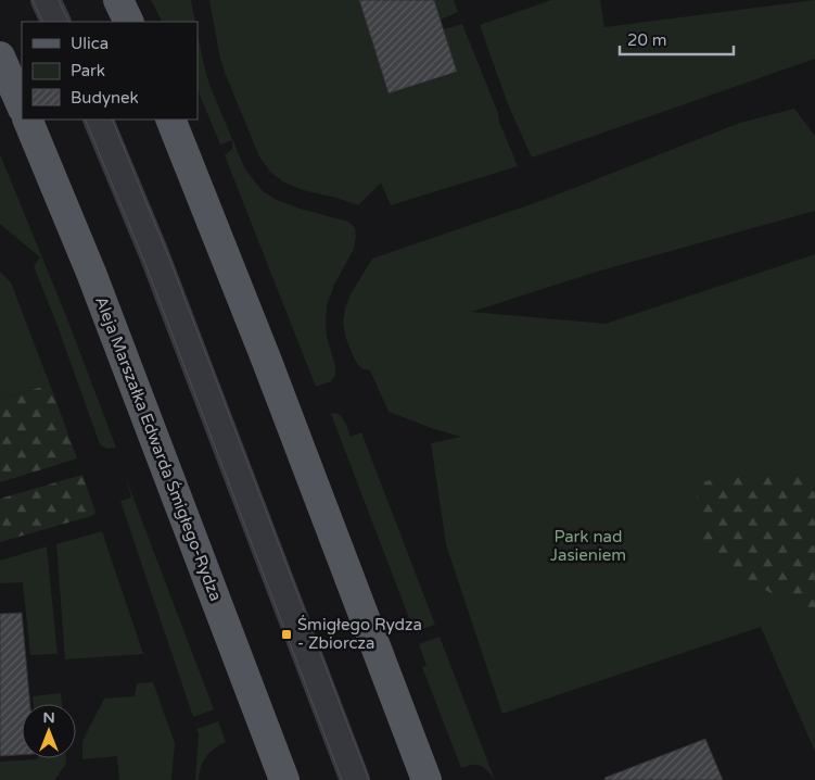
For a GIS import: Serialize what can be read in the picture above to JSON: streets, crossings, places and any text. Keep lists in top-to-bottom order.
{
  "streets": {
    "main road": ["Aleja Marszałka Edwarda Śmigłego-Rydza"]
  },
  "parks": ["Park nad Jasieniem"],
  "places": {
    "transit": ["Śmigłego Rydza - Zbiorcza"]
  },
  "legend": ["Ulica", "Park", "Budynek"],
  "scale_bar": "20 m",
  "north": "top"
}
